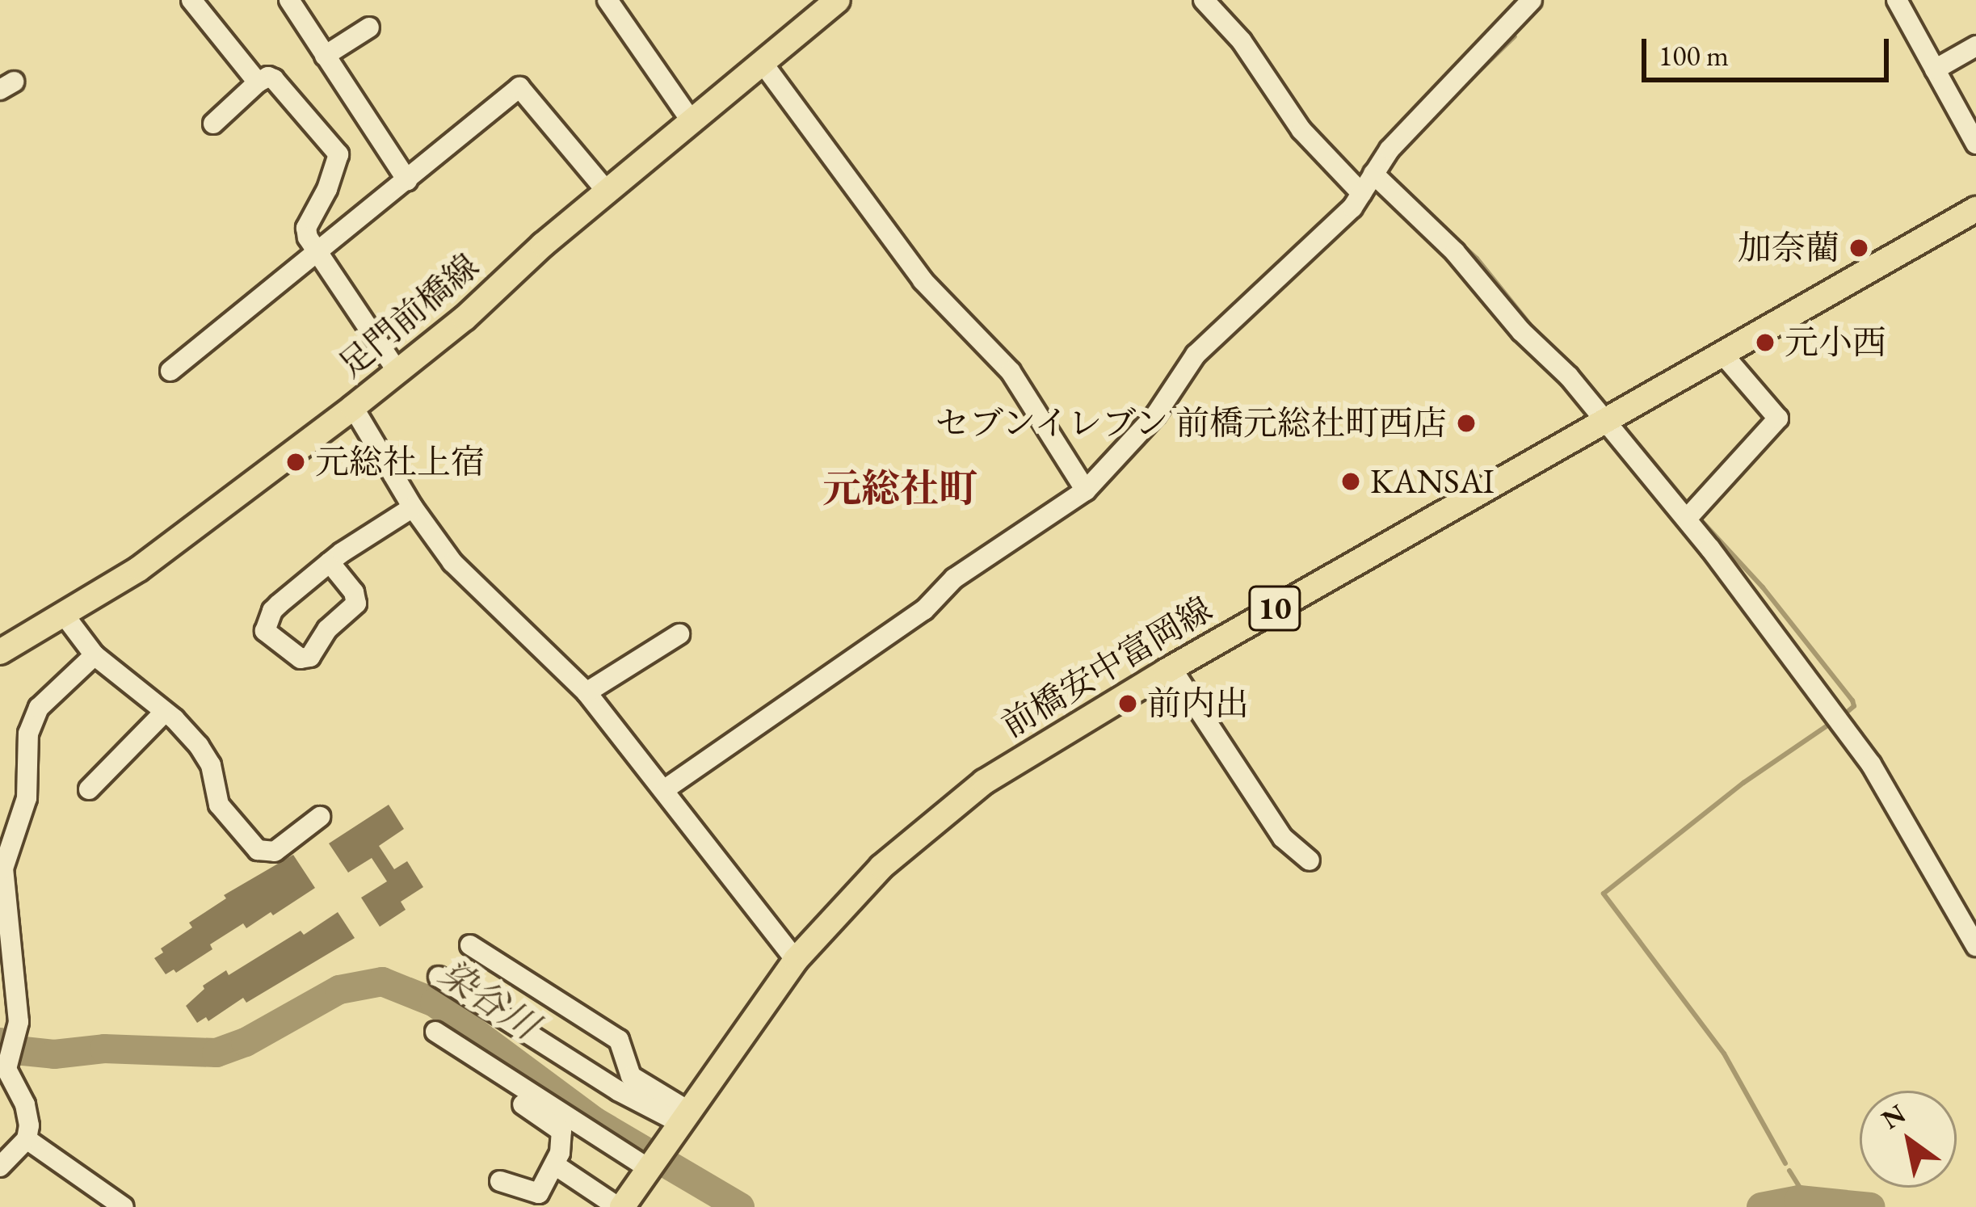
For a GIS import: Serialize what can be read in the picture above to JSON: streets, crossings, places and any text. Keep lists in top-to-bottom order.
{
  "streets": {
    "main road": ["足門前橋線", "10", "前橋安中富岡線"]
  },
  "crossings": [
    ["10", "前橋安中富岡線"]
  ],
  "districts": ["元総社町"],
  "water": ["染谷川"],
  "places": [
    "加奈藺",
    "元小西",
    "セブンイレブン 前橋元総社町西店",
    "元総社上宿",
    "KANSAI",
    "前内出"
  ],
  "scale_bar": "100 m",
  "north": "top left"
}
